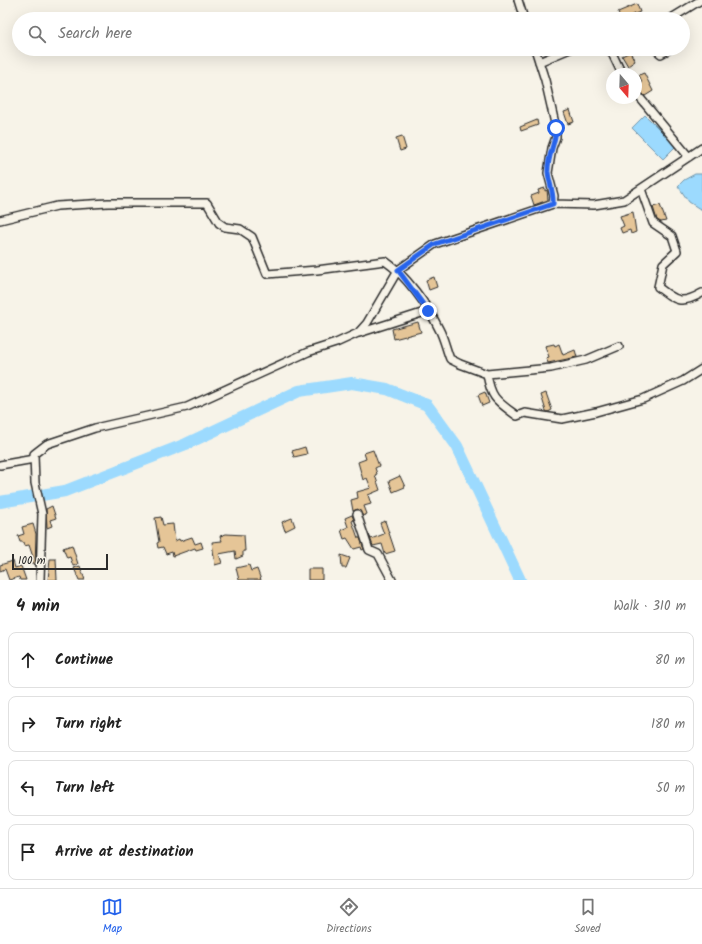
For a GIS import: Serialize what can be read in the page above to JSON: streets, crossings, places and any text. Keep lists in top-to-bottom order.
{
  "scale_bar": "100 m",
  "north": "bottom",
  "page": {
    "search": "Search here",
    "scale": "100 m",
    "heading": ["4 min", "Walk · 310 m"],
    "list": [
      ["Continue", "80 m"],
      ["Turn right", "180 m"],
      ["Turn left", "50 m"],
      "Arrive at destination"
    ],
    "nav": ["Map", "Directions", "Saved"]
  }
}
